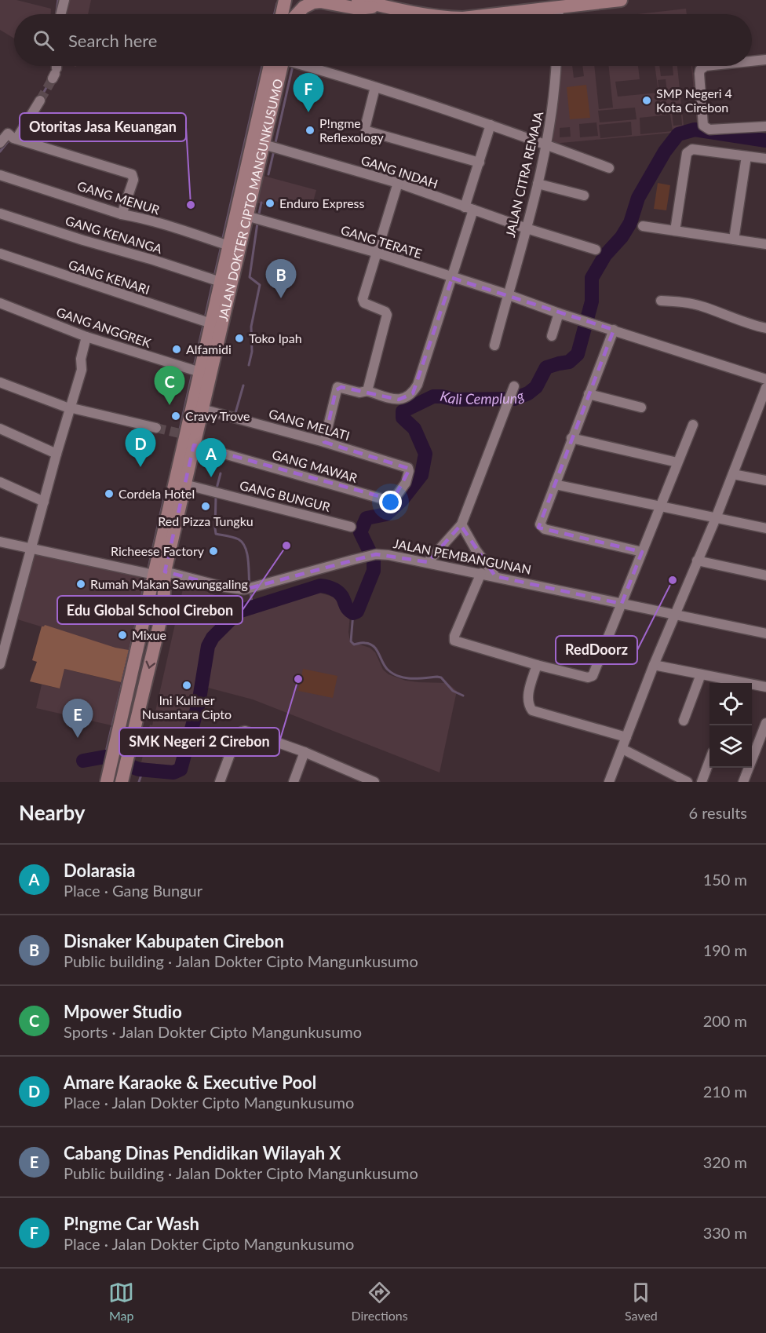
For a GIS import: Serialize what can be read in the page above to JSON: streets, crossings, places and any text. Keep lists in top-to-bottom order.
{
  "streets": {
    "main road": ["JALAN DOKTER CIPTO MANGUNKUSUMO"],
    "street": [
      "GANG INDAH",
      "JALAN CITRA REMAJA",
      "GANG MENUR",
      "GANG KENANGA",
      "GANG TERATE",
      "GANG KENARI",
      "GANG ANGGREK",
      "GANG MELATI",
      "GANG MAWAR",
      "GANG BUNGUR",
      "JALAN PEMBANGUNAN"
    ]
  },
  "crossings": [
    ["GANG INDAH", "JALAN CITRA REMAJA"],
    ["GANG INDAH", "JALAN DOKTER CIPTO MANGUNKUSUMO"],
    ["JALAN CITRA REMAJA", "GANG TERATE"],
    ["GANG MENUR", "JALAN DOKTER CIPTO MANGUNKUSUMO"],
    ["JALAN DOKTER CIPTO MANGUNKUSUMO", "GANG KENANGA"],
    ["JALAN DOKTER CIPTO MANGUNKUSUMO", "GANG TERATE"],
    ["JALAN DOKTER CIPTO MANGUNKUSUMO", "GANG KENARI"],
    ["JALAN DOKTER CIPTO MANGUNKUSUMO", "GANG ANGGREK"],
    ["JALAN DOKTER CIPTO MANGUNKUSUMO", "GANG MELATI"],
    ["JALAN DOKTER CIPTO MANGUNKUSUMO", "GANG MAWAR"],
    ["JALAN DOKTER CIPTO MANGUNKUSUMO", "GANG BUNGUR"],
    ["JALAN DOKTER CIPTO MANGUNKUSUMO", "JALAN PEMBANGUNAN"],
    ["GANG MELATI", "GANG MAWAR"]
  ],
  "water": ["Kali Cemplung"],
  "places": [
    "SMP Negeri 4 Kota Cirebon",
    "P!ngme Reflexology",
    "Enduro Express",
    "Otoritas Jasa Keuangan",
    "Toko Ipah",
    "Alfamidi",
    "Cravy Trove",
    "Cordela Hotel",
    "Red Pizza Tungku",
    "Edu Global School Cirebon",
    "Richeese Factory",
    "RedDoorz",
    "Rumah Makan Sawunggaling",
    "Mixue",
    "SMK Negeri 2 Cirebon",
    "Ini Kuliner Nusantara Cipto"
  ],
  "page": {
    "search": "Search here",
    "pins": [
      "F",
      "B",
      "C",
      "D",
      "A",
      "E"
    ],
    "heading": ["Nearby", "6 results"],
    "list": [
      {
        "mark": "A",
        "name": "Dolarasia",
        "note": "Place · Gang Bungur",
        "value": "150 m"
      },
      {
        "mark": "B",
        "name": "Disnaker Kabupaten Cirebon",
        "note": "Public building · Jalan Dokter Cipto Mangunkusumo",
        "value": "190 m"
      },
      {
        "mark": "C",
        "name": "Mpower Studio",
        "note": "Sports · Jalan Dokter Cipto Mangunkusumo",
        "value": "200 m"
      },
      {
        "mark": "D",
        "name": "Amare Karaoke & Executive Pool",
        "note": "Place · Jalan Dokter Cipto Mangunkusumo",
        "value": "210 m"
      },
      {
        "mark": "E",
        "name": "Cabang Dinas Pendidikan Wilayah X",
        "note": "Public building · Jalan Dokter Cipto Mangunkusumo",
        "value": "320 m"
      },
      {
        "mark": "F",
        "name": "P!ngme Car Wash",
        "note": "Place · Jalan Dokter Cipto Mangunkusumo",
        "value": "330 m"
      }
    ],
    "nav": ["Map", "Directions", "Saved"]
  }
}
